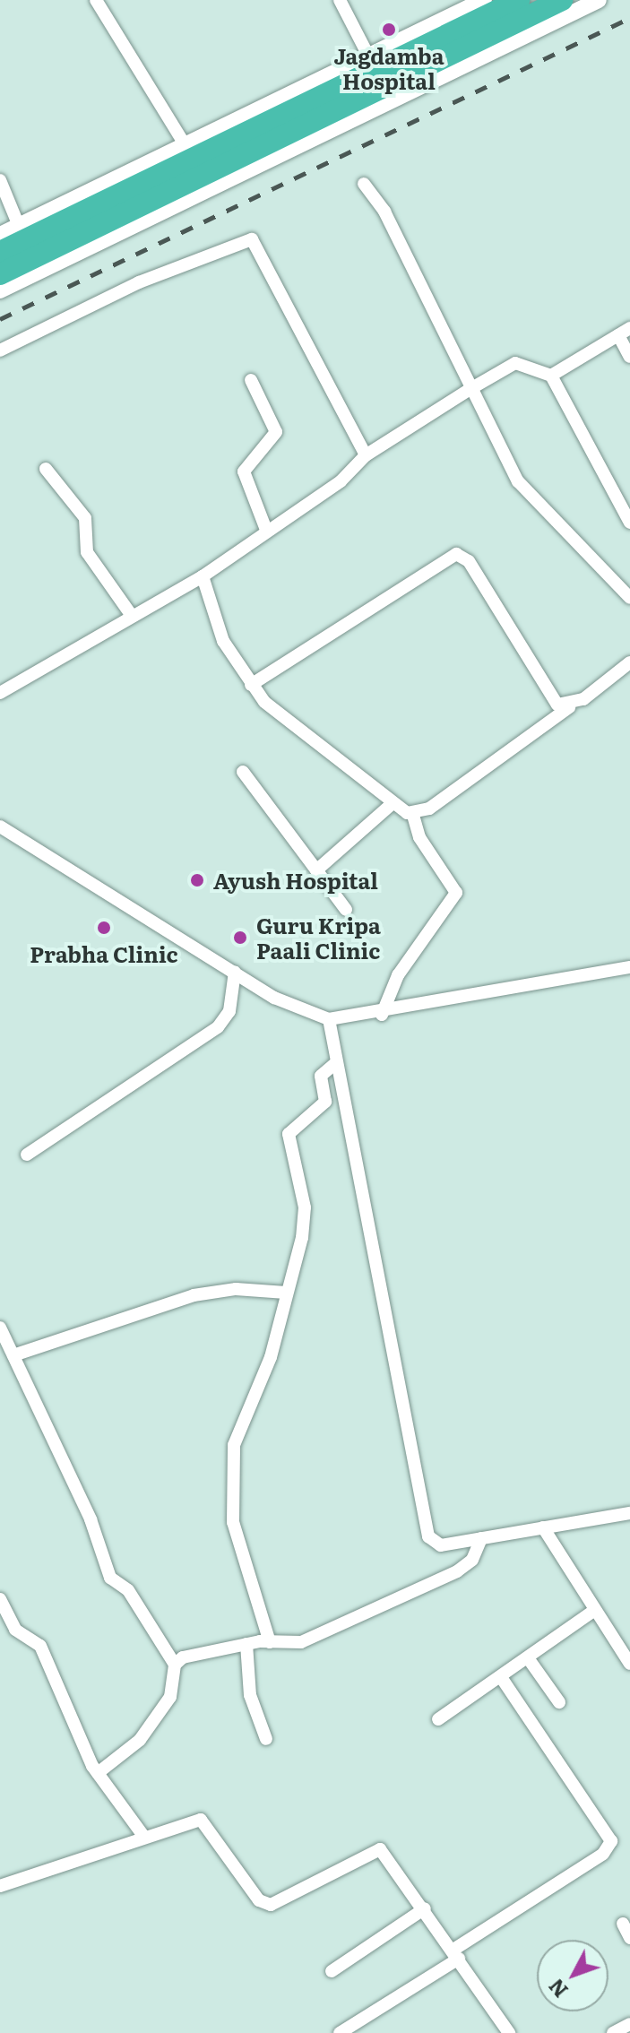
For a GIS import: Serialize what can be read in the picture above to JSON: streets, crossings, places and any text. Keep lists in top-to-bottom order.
{
  "places": [
    "Jagdamba Hospital",
    "Ayush Hospital",
    "Prabha Clinic",
    "Guru Kripa Paali Clinic"
  ],
  "north": "bottom left"
}
